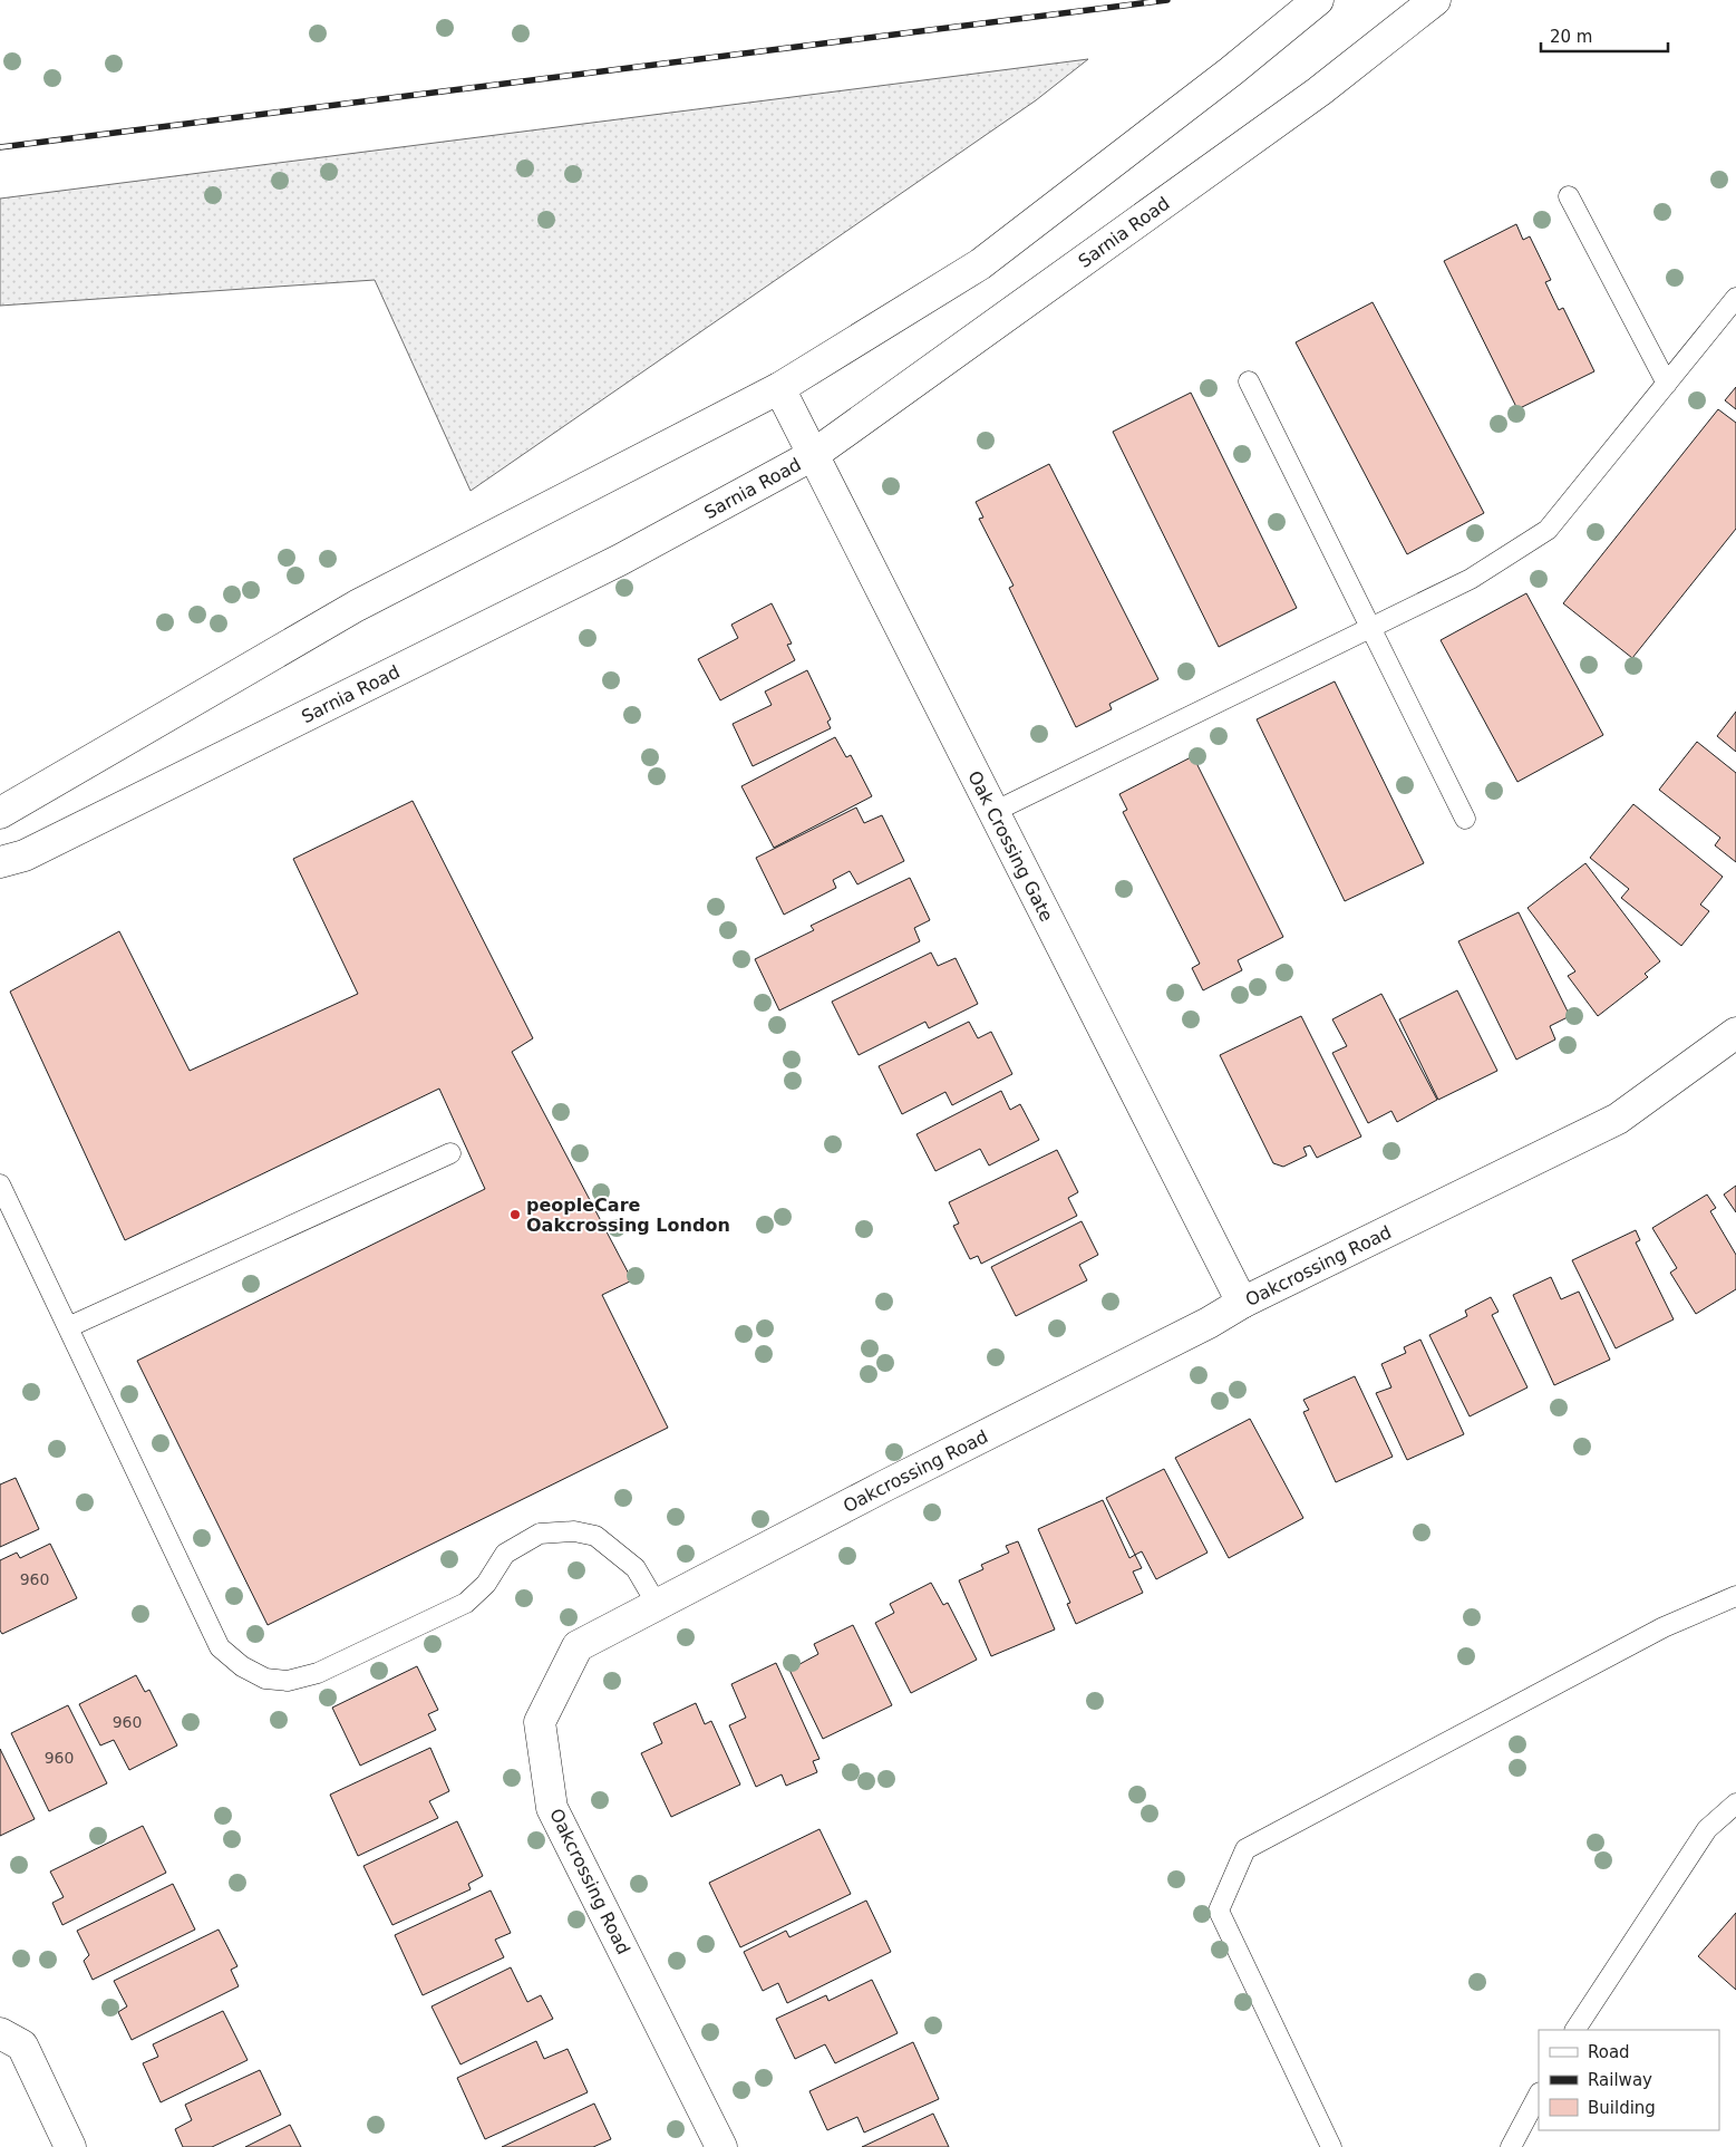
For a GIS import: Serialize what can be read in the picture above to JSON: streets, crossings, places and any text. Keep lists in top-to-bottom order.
{
  "streets": {
    "main road": ["Sarnia Road", "Oak Crossing Gate", "Oakcrossing Road"]
  },
  "crossings": [
    ["Sarnia Road", "Oak Crossing Gate"],
    ["Oak Crossing Gate", "Oakcrossing Road"]
  ],
  "places": ["peopleCare Oakcrossing London"],
  "house_numbers": ["960", "960", "960"],
  "legend": ["Road", "Railway", "Building"],
  "scale_bar": "20 m"
}
